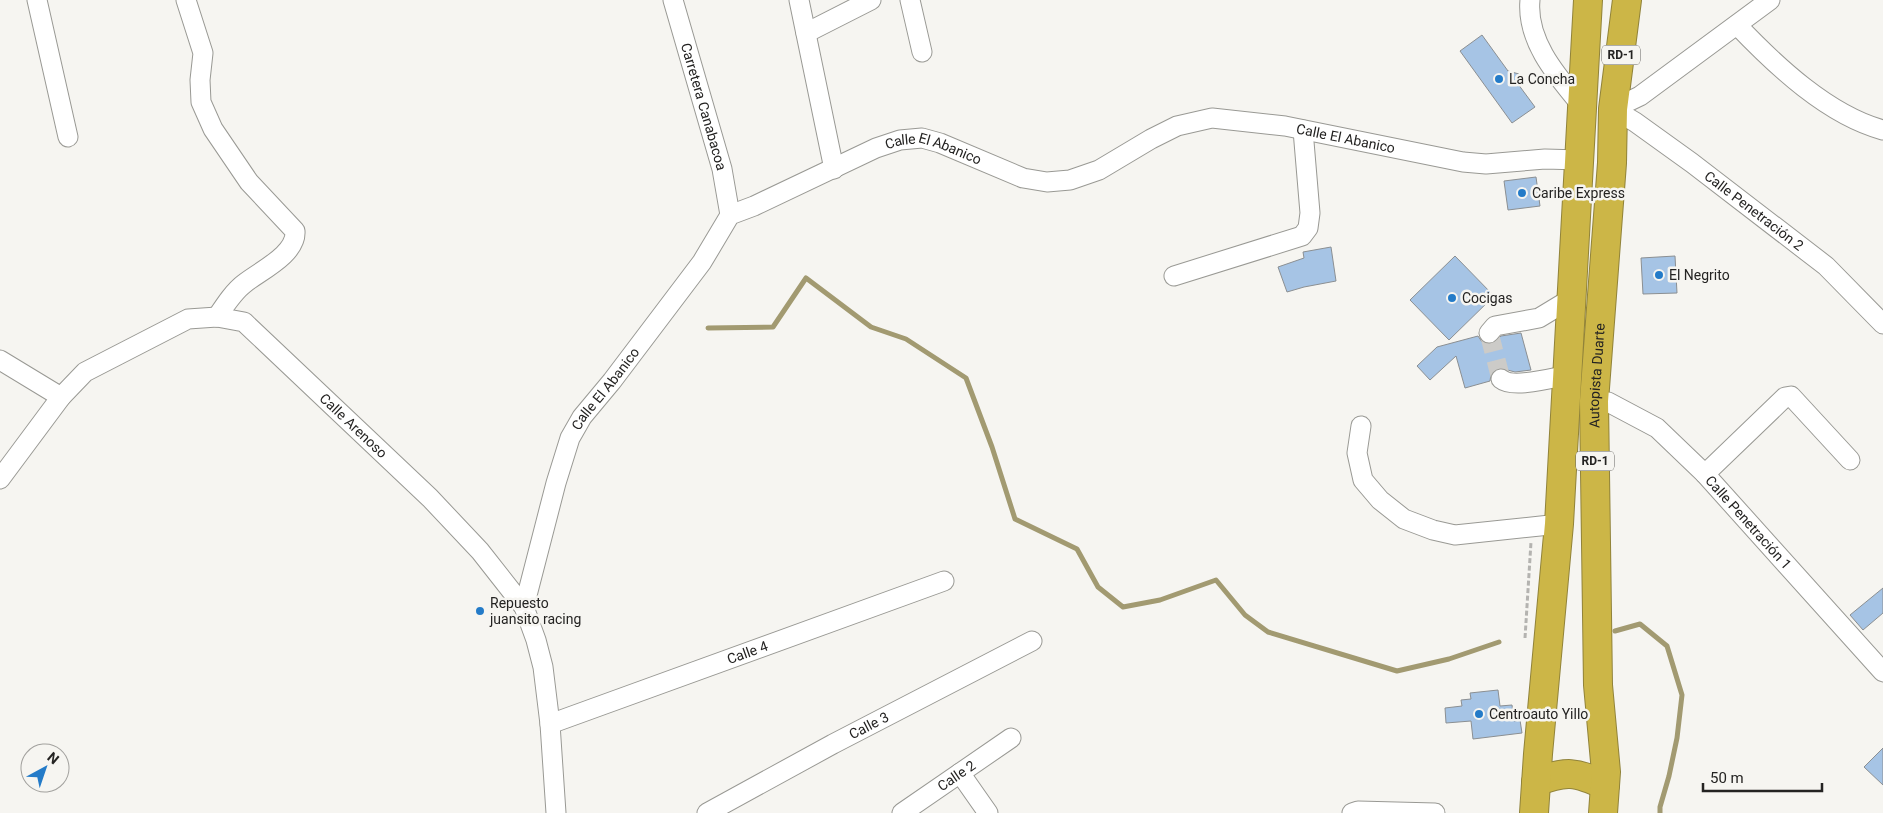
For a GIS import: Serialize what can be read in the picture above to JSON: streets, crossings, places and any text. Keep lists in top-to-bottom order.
{
  "streets": {
    "highway": ["RD-1", "Autopista Duarte"],
    "street": [
      "Carretera Canabacoa",
      "Calle El Abanico",
      "Calle Penetración 2",
      "Calle Arenoso",
      "Calle Penetración 1",
      "Calle 4",
      "Calle 3",
      "Calle 2"
    ]
  },
  "crossings": [
    ["Carretera Canabacoa", "Calle El Abanico"],
    ["Calle El Abanico", "Autopista Duarte"],
    ["Calle El Abanico", "Calle Arenoso"],
    ["Calle Penetración 2", "Autopista Duarte"],
    ["Autopista Duarte", "Calle Penetración 1"],
    ["Calle Arenoso", "Calle 4"]
  ],
  "places": [
    "La Concha",
    "Caribe Express",
    "El Negrito",
    "Cocigas",
    "Repuesto juansito racing",
    "Centroauto Yillo"
  ],
  "scale_bar": "50 m",
  "north": "top right"
}
